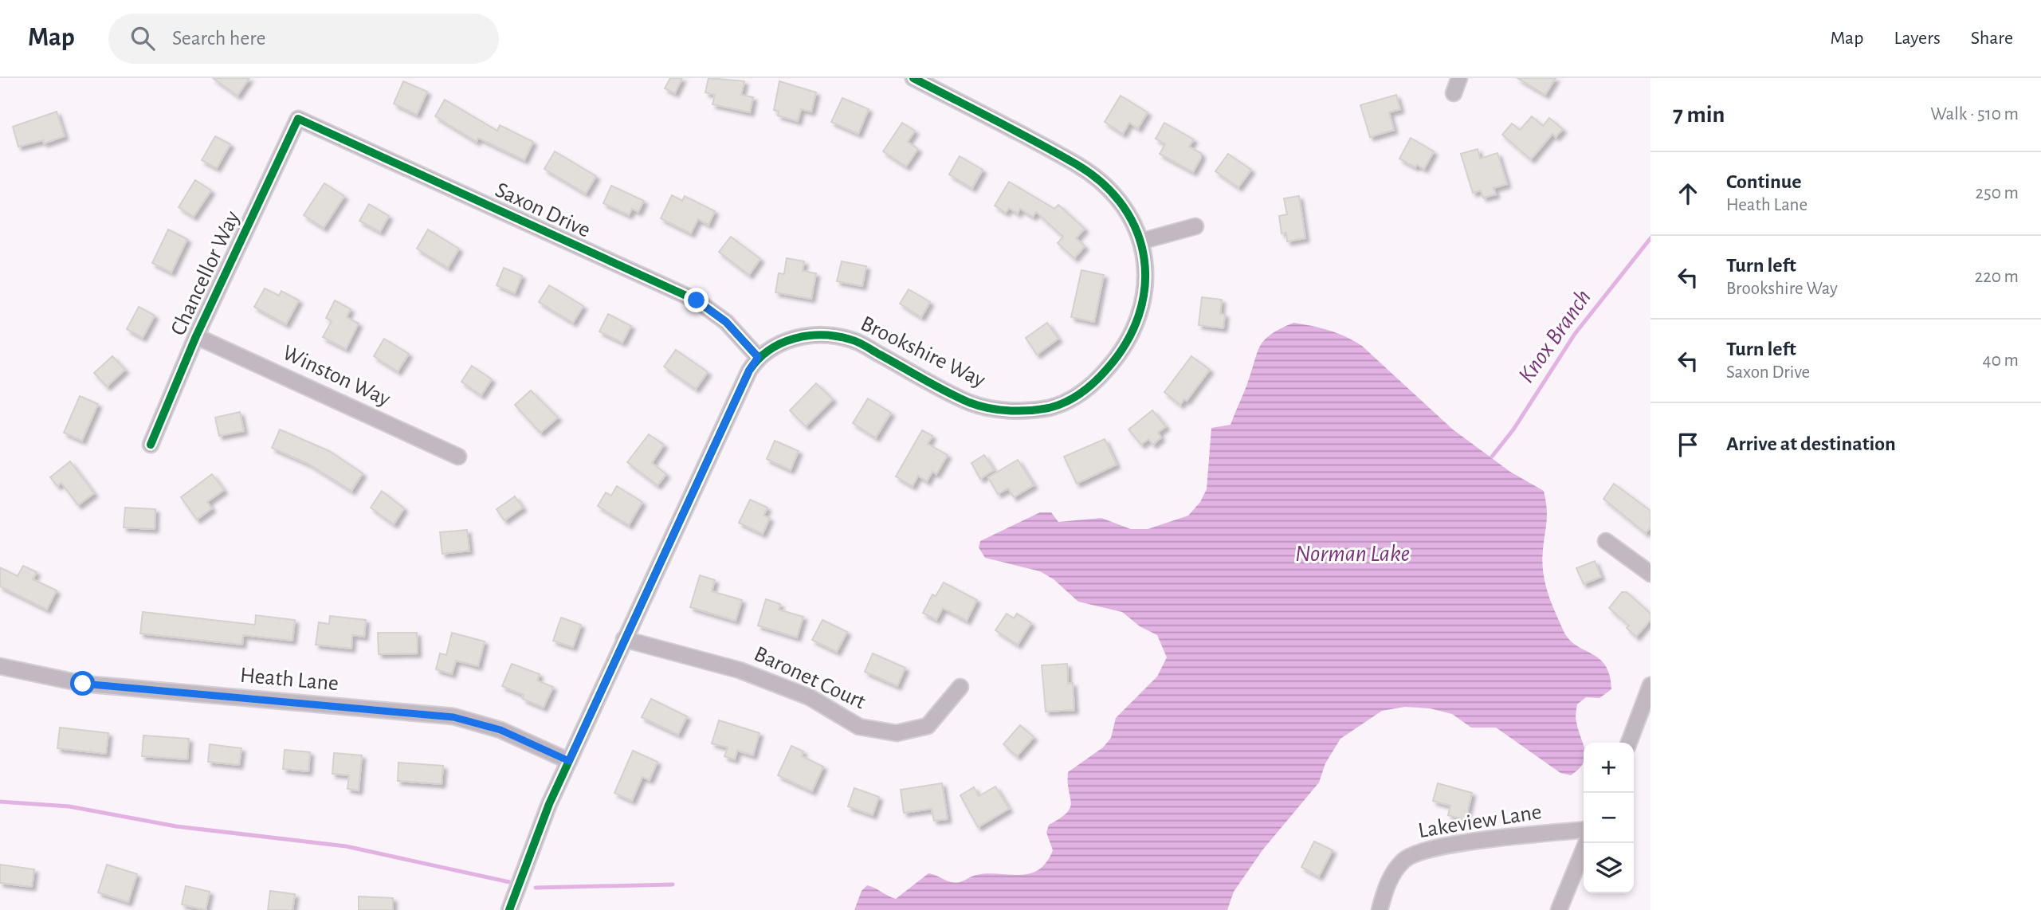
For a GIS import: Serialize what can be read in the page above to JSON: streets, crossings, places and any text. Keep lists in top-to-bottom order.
{
  "streets": {
    "street": [
      "Saxon Drive",
      "Chancellor Way",
      "Brookshire Way",
      "Winston Way",
      "Baronet Court",
      "Heath Lane",
      "Lakeview Lane"
    ]
  },
  "crossings": [
    ["Saxon Drive", "Chancellor Way"],
    ["Saxon Drive", "Brookshire Way"],
    ["Chancellor Way", "Winston Way"]
  ],
  "water": ["Knox Branch", "Norman Lake"],
  "page": {
    "header": "Map",
    "search": "Search here",
    "nav": ["Map", "Layers", "Share"],
    "heading": ["7 min", "Walk · 510 m"],
    "list": [
      ["Continue", "Heath Lane", "250 m"],
      ["Turn left", "Brookshire Way", "220 m"],
      ["Turn left", "Saxon Drive", "40 m"],
      "Arrive at destination"
    ],
    "map_buttons": ["+", "−"]
  }
}
